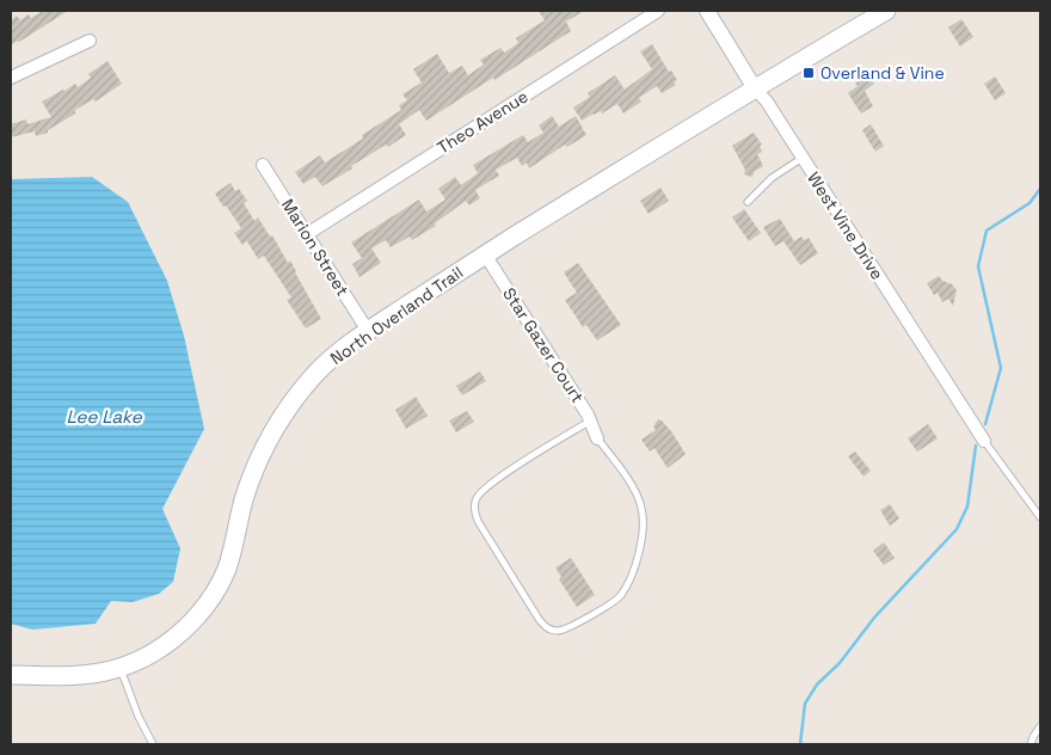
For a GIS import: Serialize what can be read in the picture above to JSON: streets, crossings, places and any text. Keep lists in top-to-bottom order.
{
  "streets": {
    "main road": ["North Overland Trail"],
    "street": [
      "Theo Avenue",
      "West Vine Drive",
      "Marion Street",
      "Star Gazer Court"
    ]
  },
  "crossings": [
    ["Theo Avenue", "Marion Street"],
    ["West Vine Drive", "North Overland Trail"],
    ["Marion Street", "North Overland Trail"],
    ["North Overland Trail", "Star Gazer Court"]
  ],
  "water": ["Lee Lake"],
  "places": {
    "transit": ["Overland & Vine"]
  }
}
